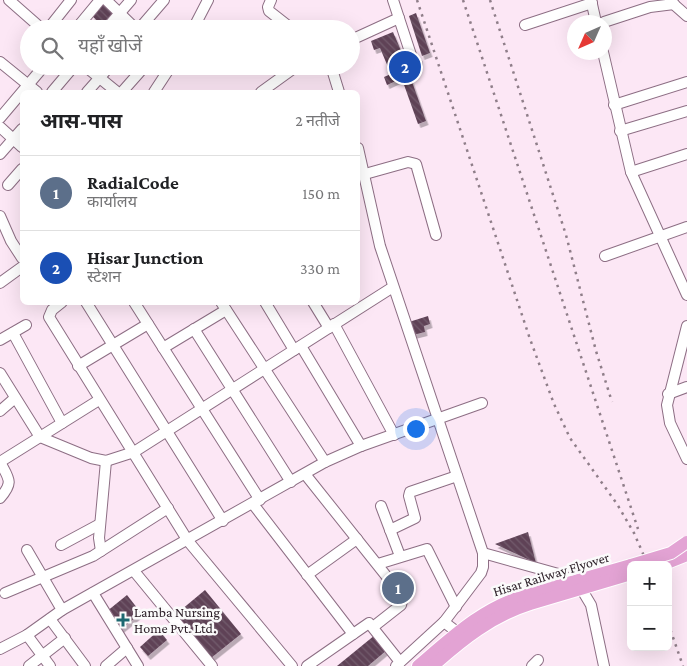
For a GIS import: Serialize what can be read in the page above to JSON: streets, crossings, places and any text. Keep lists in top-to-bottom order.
{
  "streets": {
    "main road": ["Hisar Railway Flyover"]
  },
  "places": {
    "health": ["Lamba Nursing Home Pvt. Ltd."]
  },
  "north": "bottom left",
  "page": {
    "search": "यहाँ खोजें",
    "pins": ["2", "1"],
    "heading": ["आस-पास", "2 नतीजे"],
    "list": [
      {
        "mark": "1",
        "name": "RadialCode",
        "note": "कार्यालय",
        "value": "150 m"
      },
      {
        "mark": "2",
        "name": "Hisar Junction",
        "note": "स्टेशन",
        "value": "330 m"
      }
    ],
    "map_buttons": ["+", "−"]
  }
}
